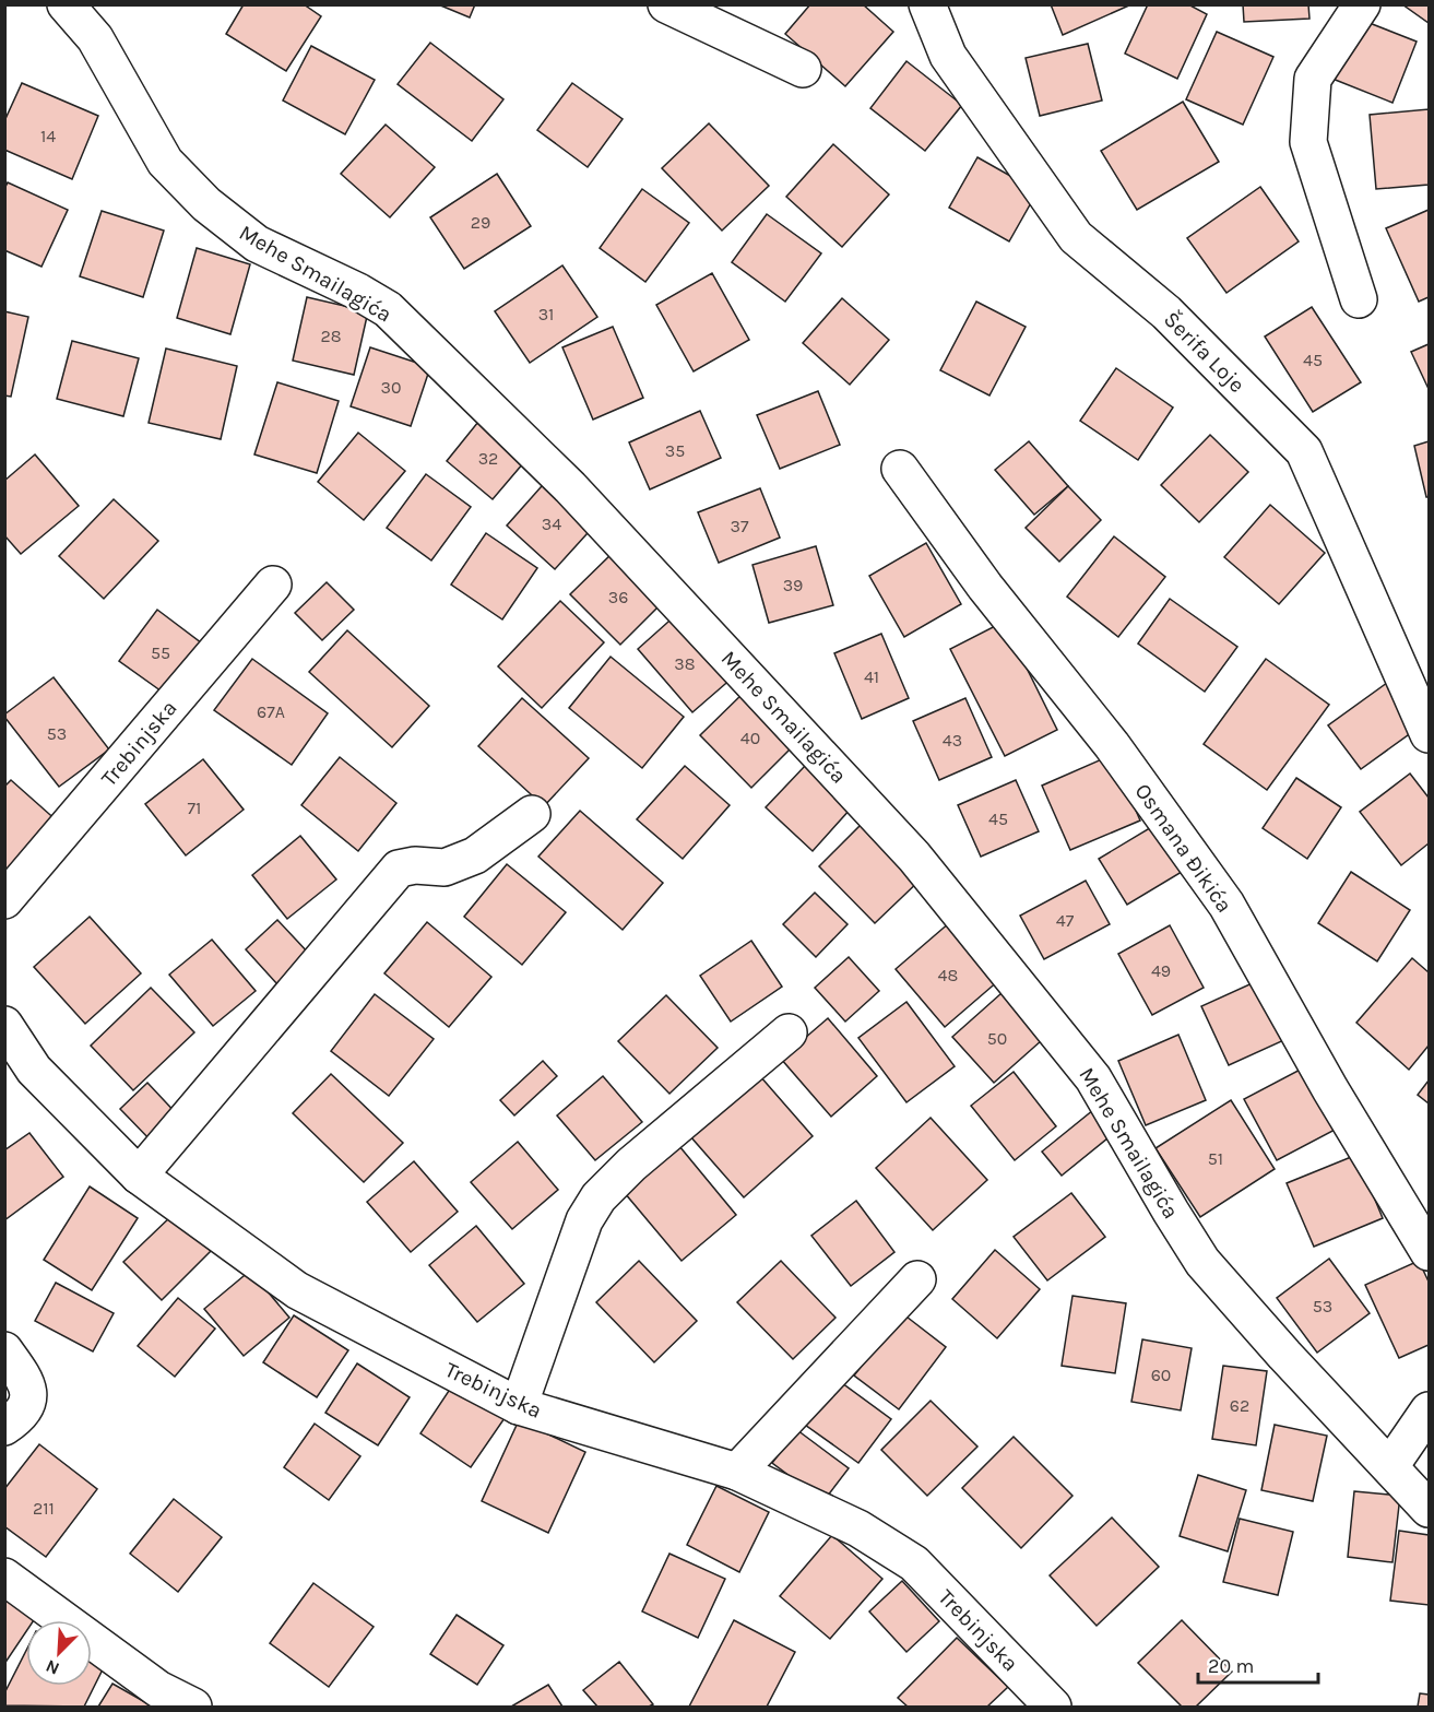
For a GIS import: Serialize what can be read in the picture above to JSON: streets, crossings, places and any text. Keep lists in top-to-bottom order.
{
  "streets": {
    "street": [
      "Mehe Smailagića",
      "Šerifa Loje",
      "Trebinjska",
      "Osmana Đikića"
    ]
  },
  "house_numbers": [
    "14",
    "29",
    "31",
    "28",
    "45",
    "30",
    "35",
    "32",
    "34",
    "37",
    "39",
    "36",
    "55",
    "38",
    "41",
    "67A",
    "53",
    "40",
    "43",
    "71",
    "45",
    "47",
    "49",
    "48",
    "50",
    "51",
    "53",
    "60",
    "62",
    "211"
  ],
  "scale_bar": "20 m",
  "north": "bottom left"
}
